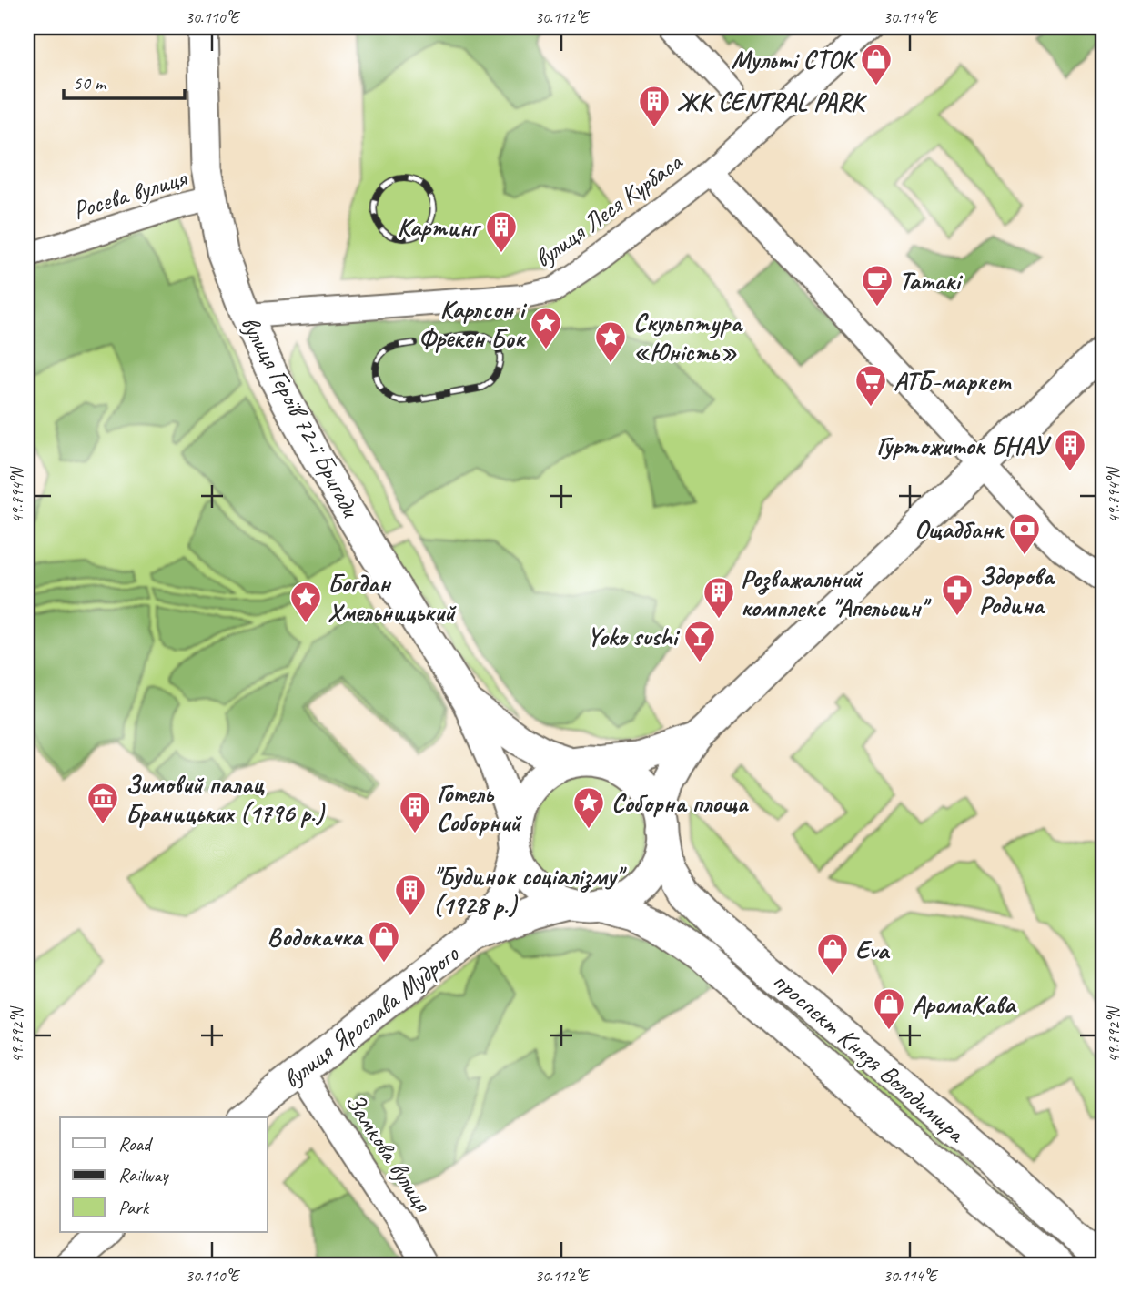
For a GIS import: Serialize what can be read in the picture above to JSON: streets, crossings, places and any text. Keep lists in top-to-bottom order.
{
  "streets": {
    "main road": ["вулиця Героїв 72-ї Бригади", "вулиця Ярослава Мудрого", "проспект Князя Володимира"],
    "street": ["Росева вулиця", "вулиця Леся Курбаса", "Замкова вулиця"]
  },
  "crossings": [
    ["Росева вулиця", "вулиця Героїв 72-ї Бригади"],
    ["вулиця Леся Курбаса", "вулиця Героїв 72-ї Бригади"],
    ["вулиця Героїв 72-ї Бригади", "вулиця Ярослава Мудрого"],
    ["вулиця Героїв 72-ї Бригади", "проспект Князя Володимира"],
    ["вулиця Ярослава Мудрого", "проспект Князя Володимира"],
    ["вулиця Ярослава Мудрого", "Замкова вулиця"]
  ],
  "places": {
    "shop": [
      "Мульті СТОК",
      "Водокачка",
      "Eva",
      "АромаКава"
    ],
    "building": [
      "ЖК CENTRAL PARK",
      "Картинг",
      "Гуртожиток БНАУ",
      "Розважальний комплекс \"Апельсин\"",
      "Готель Соборний",
      "\"Будинок соціалізму\" (1928 р.)"
    ],
    "cafe": ["Татакі"],
    "place": [
      "Карлсон і Фрекен Бок",
      "Скульптура «Юність»",
      "Богдан Хмельницький",
      "Соборна площа"
    ],
    "supermarket": ["АТБ-маркет"],
    "bank": ["Ощадбанк"],
    "pharmacy": ["Здорова Родина"],
    "bar": ["Yoko sushi"],
    "museum": ["Зимовий палац Браницьких (1796 р.)"]
  },
  "legend": ["Road", "Railway", "Park"],
  "scale_bar": "50 m",
  "coordinates": [
    "30.110°E",
    "30.112°E",
    "30.114°E",
    "49.794°N",
    "49.792°N"
  ]
}
